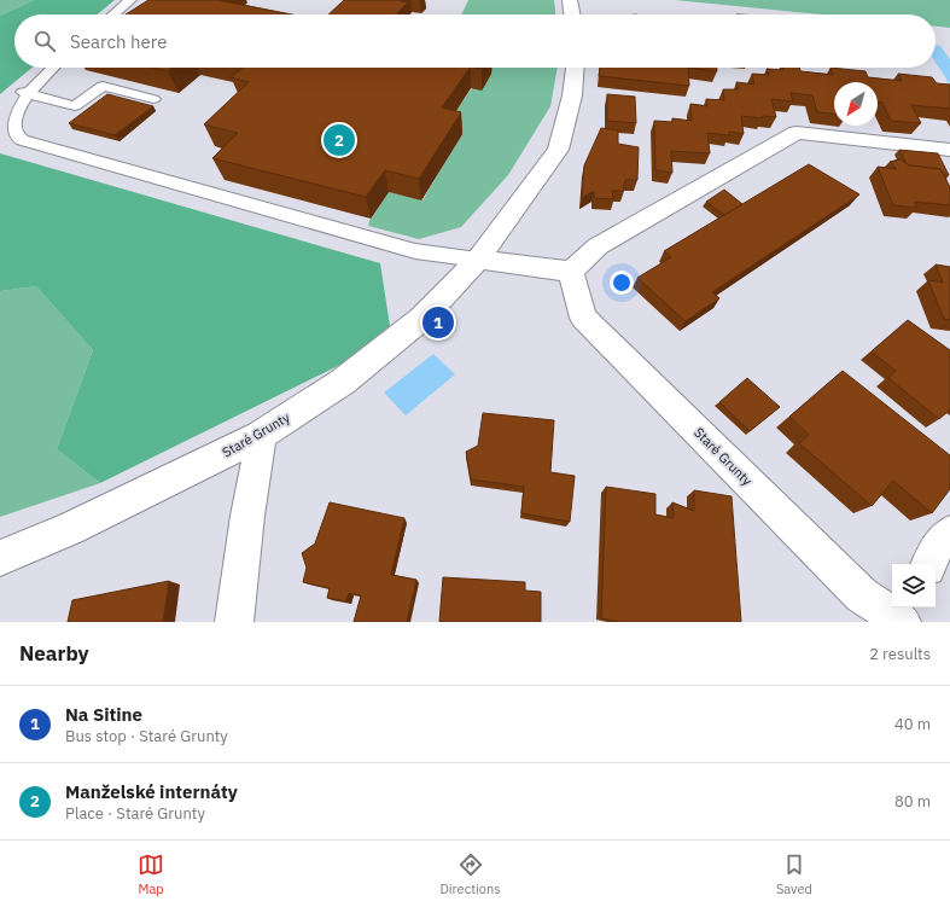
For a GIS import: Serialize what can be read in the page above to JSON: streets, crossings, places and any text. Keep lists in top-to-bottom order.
{
  "streets": {
    "street": ["Staré Grunty"]
  },
  "north": "bottom left",
  "page": {
    "search": "Search here",
    "pins": ["2", "1"],
    "heading": ["Nearby", "2 results"],
    "list": [
      {
        "mark": "1",
        "name": "Na Sitine",
        "note": "Bus stop · Staré Grunty",
        "value": "40 m"
      },
      {
        "mark": "2",
        "name": "Manželské internáty",
        "note": "Place · Staré Grunty",
        "value": "80 m"
      }
    ],
    "nav": ["Map", "Directions", "Saved"]
  }
}
